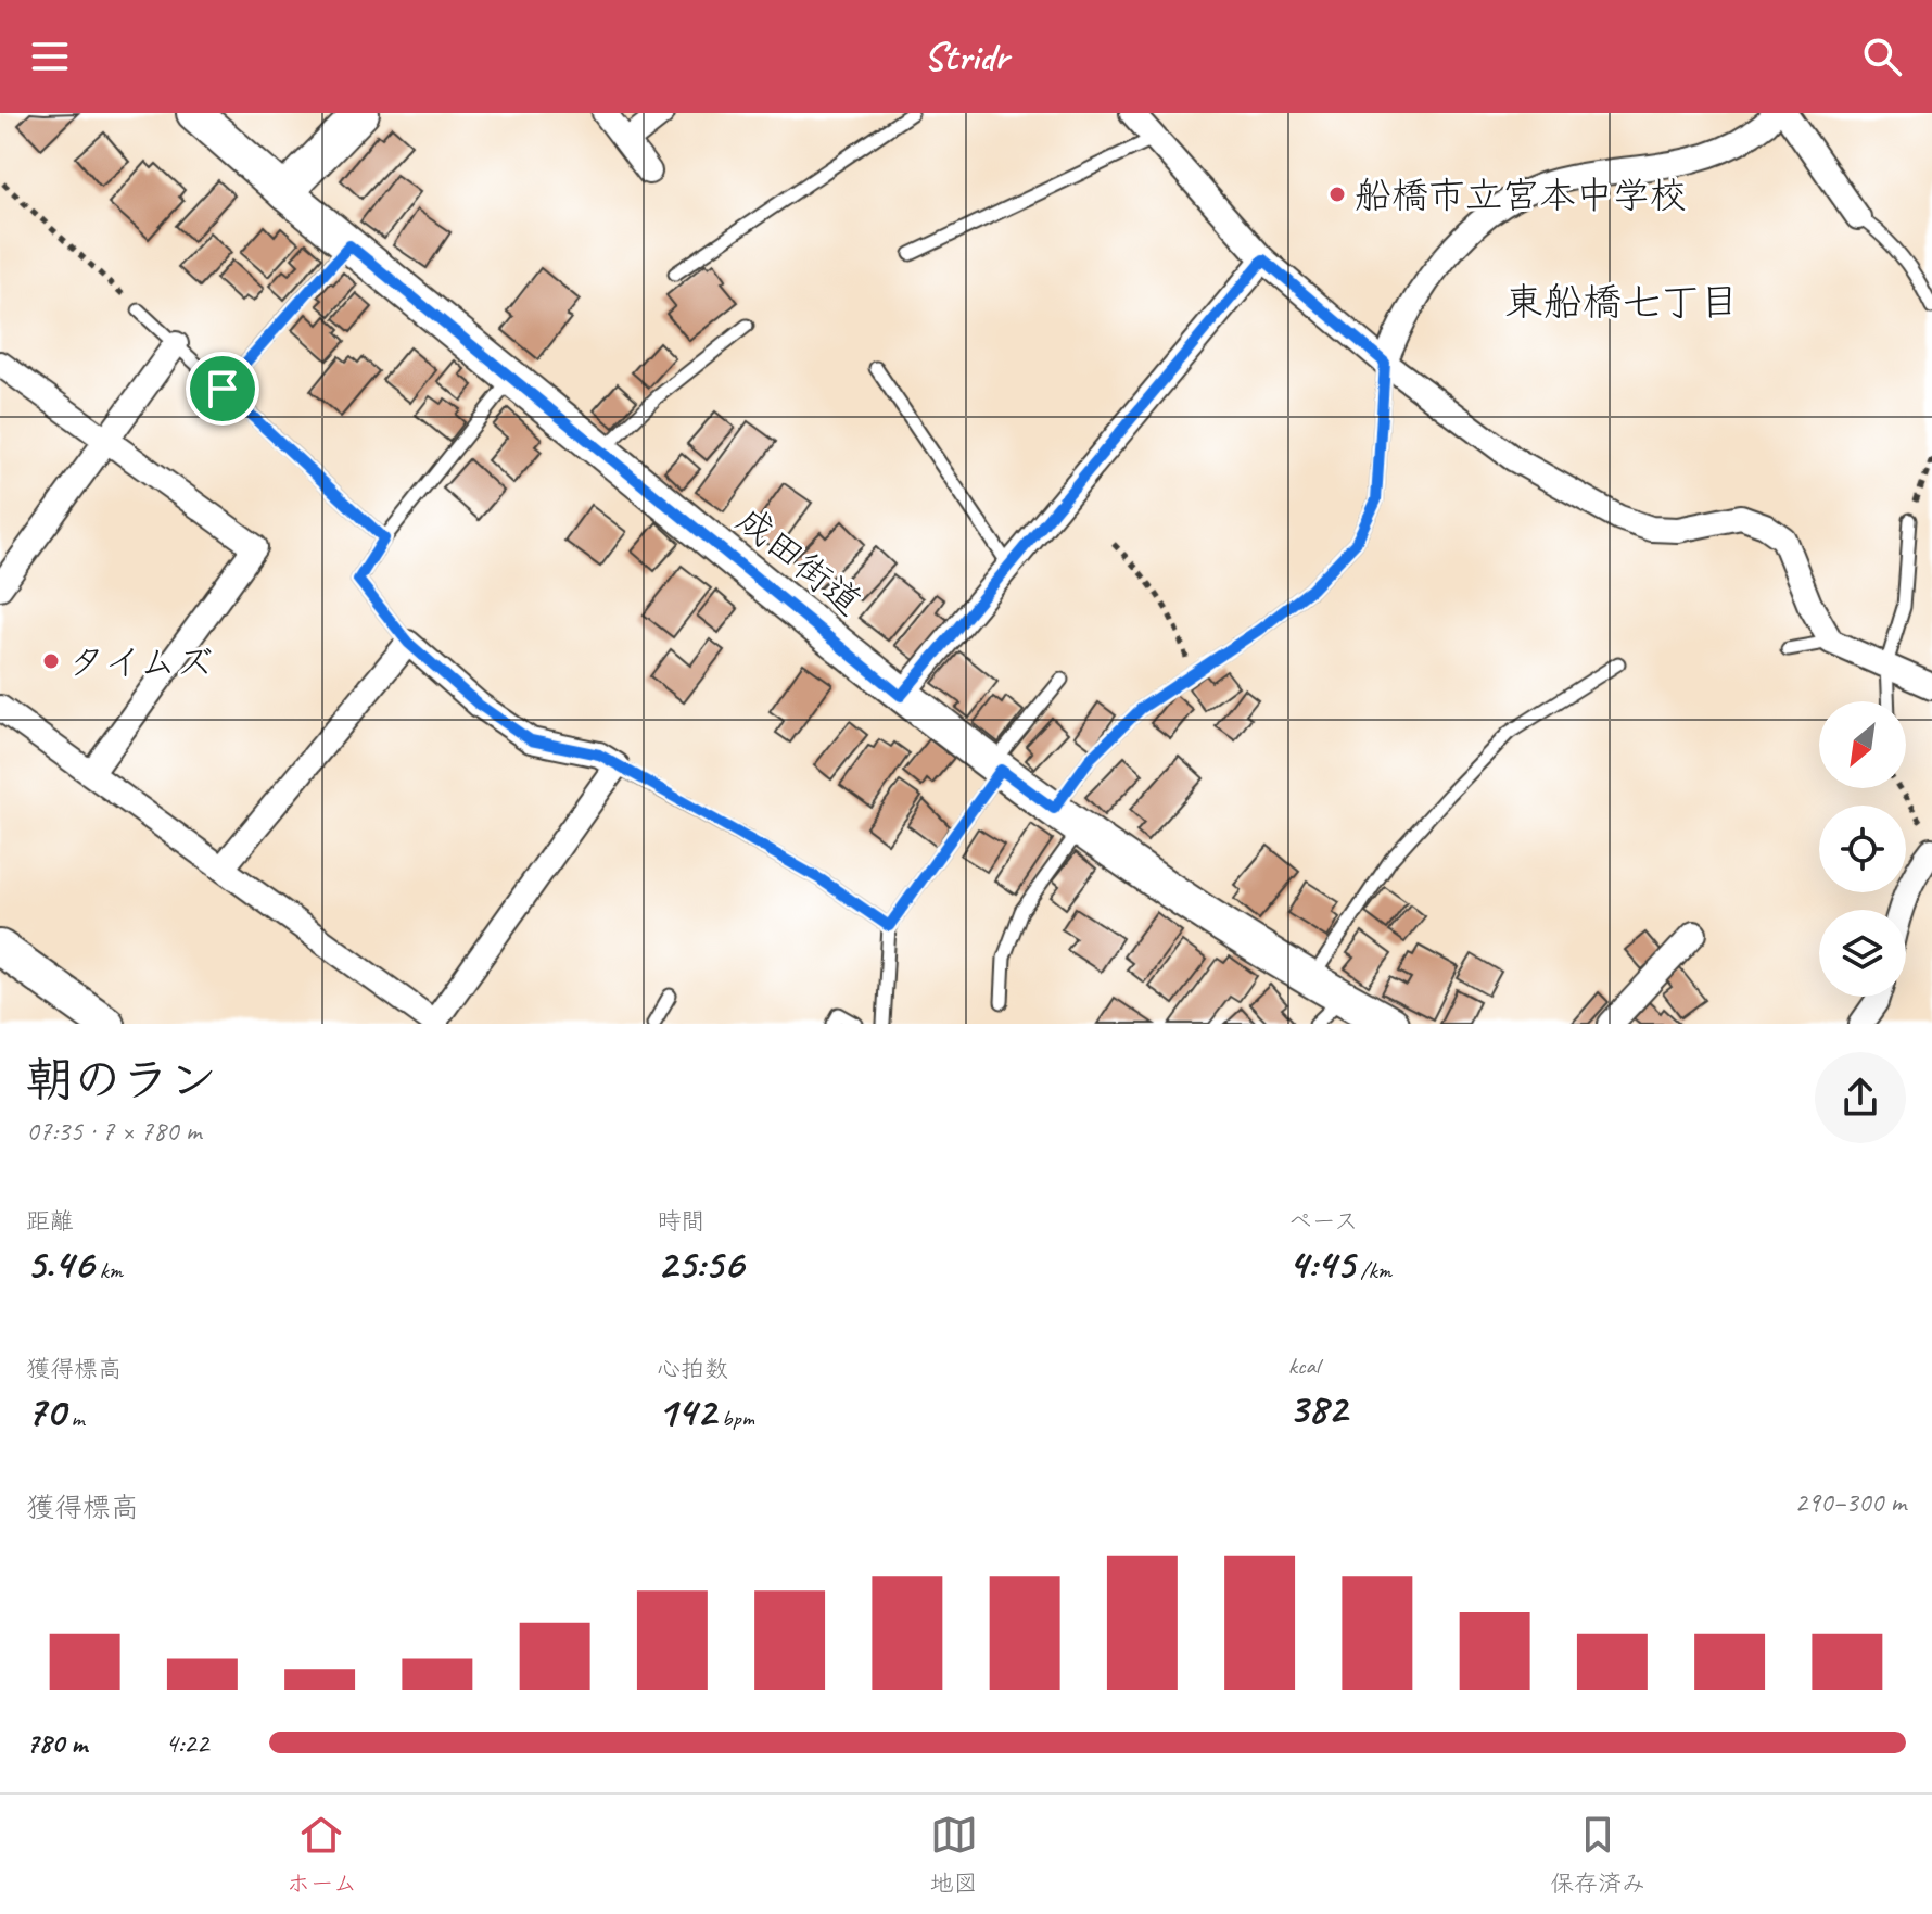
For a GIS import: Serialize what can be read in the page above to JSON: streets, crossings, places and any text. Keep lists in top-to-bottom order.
{
  "streets": {
    "street": ["成田街道"]
  },
  "districts": ["東船橋七丁目"],
  "places": ["船橋市立宮本中学校", "タイムズ"],
  "north": "bottom left",
  "page": {
    "header": "Stridr",
    "heading": ["朝のラン", "07:35 · 7 × 780 m"],
    "stats": [
      ["距離", "5.46 km"],
      ["時間", "25:56"],
      ["ペース", "4:45 /km"],
      ["獲得標高", "70 m"],
      ["心拍数", "142 bpm"],
      ["kcal", "382"]
    ],
    "chart": ["獲得標高", "290–300 m"],
    "list": [
      {
        "name": "780 m",
        "note": "4:22"
      }
    ],
    "tabs": ["ホーム", "地図", "保存済み"]
  }
}
